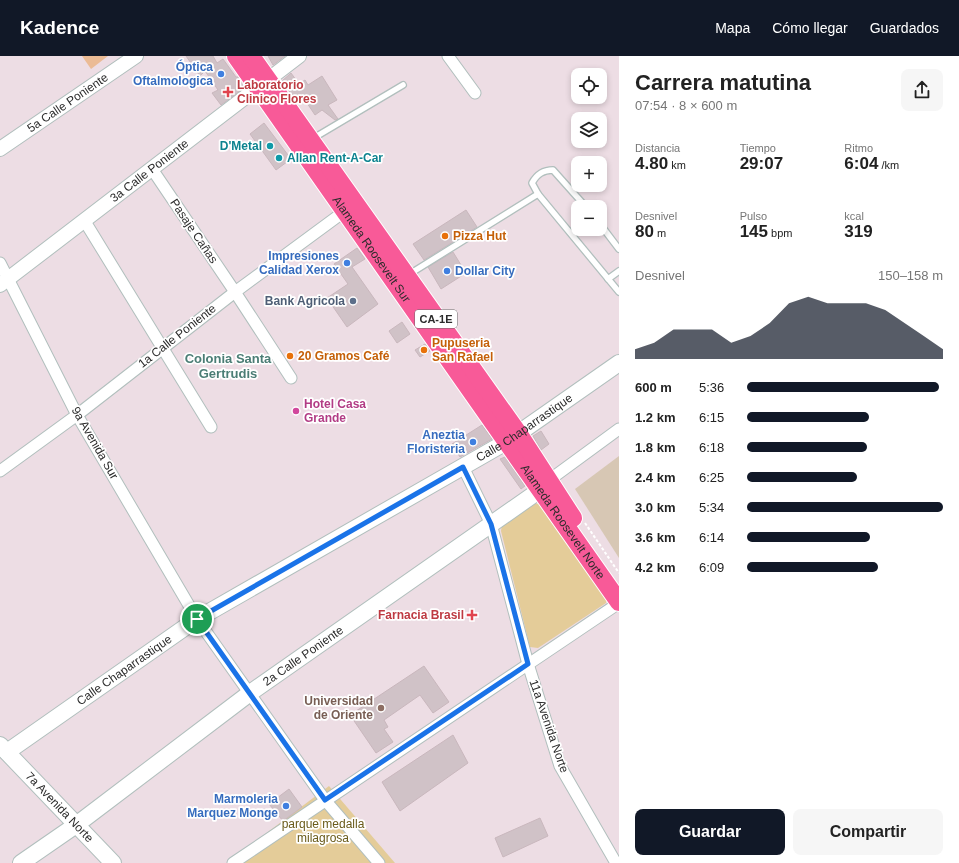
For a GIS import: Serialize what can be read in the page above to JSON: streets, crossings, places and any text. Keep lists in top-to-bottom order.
{
  "streets": {
    "highway": ["Alameda Roosevelt Sur", "CA-1E", "Alameda Roosevelt Norte"],
    "main road": ["Calle Chaparrastique", "2a Calle Poniente", "7a Avenida Norte"],
    "street": [
      "5a Calle Poniente",
      "3a Calle Poniente",
      "Pasaje Cañas",
      "1a Calle Poniente",
      "9a Avenida Sur",
      "11a Avenida Norte"
    ]
  },
  "crossings": [
    ["3a Calle Poniente", "Pasaje Cañas"],
    ["3a Calle Poniente", "Alameda Roosevelt Sur"],
    ["3a Calle Poniente", "9a Avenida Sur"],
    ["Pasaje Cañas", "1a Calle Poniente"],
    ["Alameda Roosevelt Sur", "1a Calle Poniente"],
    ["Alameda Roosevelt Sur", "Calle Chaparrastique"],
    ["Alameda Roosevelt Sur", "Alameda Roosevelt Norte"],
    ["1a Calle Poniente", "9a Avenida Sur"],
    ["Calle Chaparrastique", "9a Avenida Sur"],
    ["Calle Chaparrastique", "Alameda Roosevelt Norte"],
    ["Calle Chaparrastique", "11a Avenida Norte"],
    ["Calle Chaparrastique", "7a Avenida Norte"],
    ["9a Avenida Sur", "2a Calle Poniente"],
    ["Alameda Roosevelt Norte", "2a Calle Poniente"],
    ["2a Calle Poniente", "11a Avenida Norte"],
    ["2a Calle Poniente", "7a Avenida Norte"]
  ],
  "districts": ["Colonia Santa Gertrudis"],
  "parks": ["parque medalla milagrosa"],
  "places": {
    "other": [
      "Óptica Oftalmologica",
      "D'Metal",
      "Allan Rent-A-Car",
      "Pizza Hut",
      "Impresiones Calidad Xerox",
      "Dollar City",
      "Bank Agricola",
      "Pupuseria San Rafael",
      "20 Gramos Café",
      "Hotel Casa Grande",
      "Aneztia Floristeria",
      "Universidad de Oriente",
      "Marmoleria Marquez Monge"
    ],
    "health": ["Laboratorio Clinico Flores", "Farnacia Brasil"]
  },
  "page": {
    "header": "Kadence",
    "nav": ["Mapa", "Cómo llegar", "Guardados"],
    "heading": ["Carrera matutina", "07:54 · 8 × 600 m"],
    "map_buttons": ["+", "−"],
    "stats": [
      ["Distancia", "4.80 km"],
      ["Tiempo", "29:07"],
      ["Ritmo", "6:04 /km"],
      ["Desnivel", "80 m"],
      ["Pulso", "145 bpm"],
      ["kcal", "319"]
    ],
    "chart": ["Desnivel", "150–158 m"],
    "list": [
      {
        "name": "600 m",
        "note": "5:36"
      },
      {
        "name": "1.2 km",
        "note": "6:15"
      },
      {
        "name": "1.8 km",
        "note": "6:18"
      },
      {
        "name": "2.4 km",
        "note": "6:25"
      },
      {
        "name": "3.0 km",
        "note": "5:34"
      },
      {
        "name": "3.6 km",
        "note": "6:14"
      },
      {
        "name": "4.2 km",
        "note": "6:09"
      }
    ],
    "buttons": ["Guardar", "Compartir"]
  }
}
